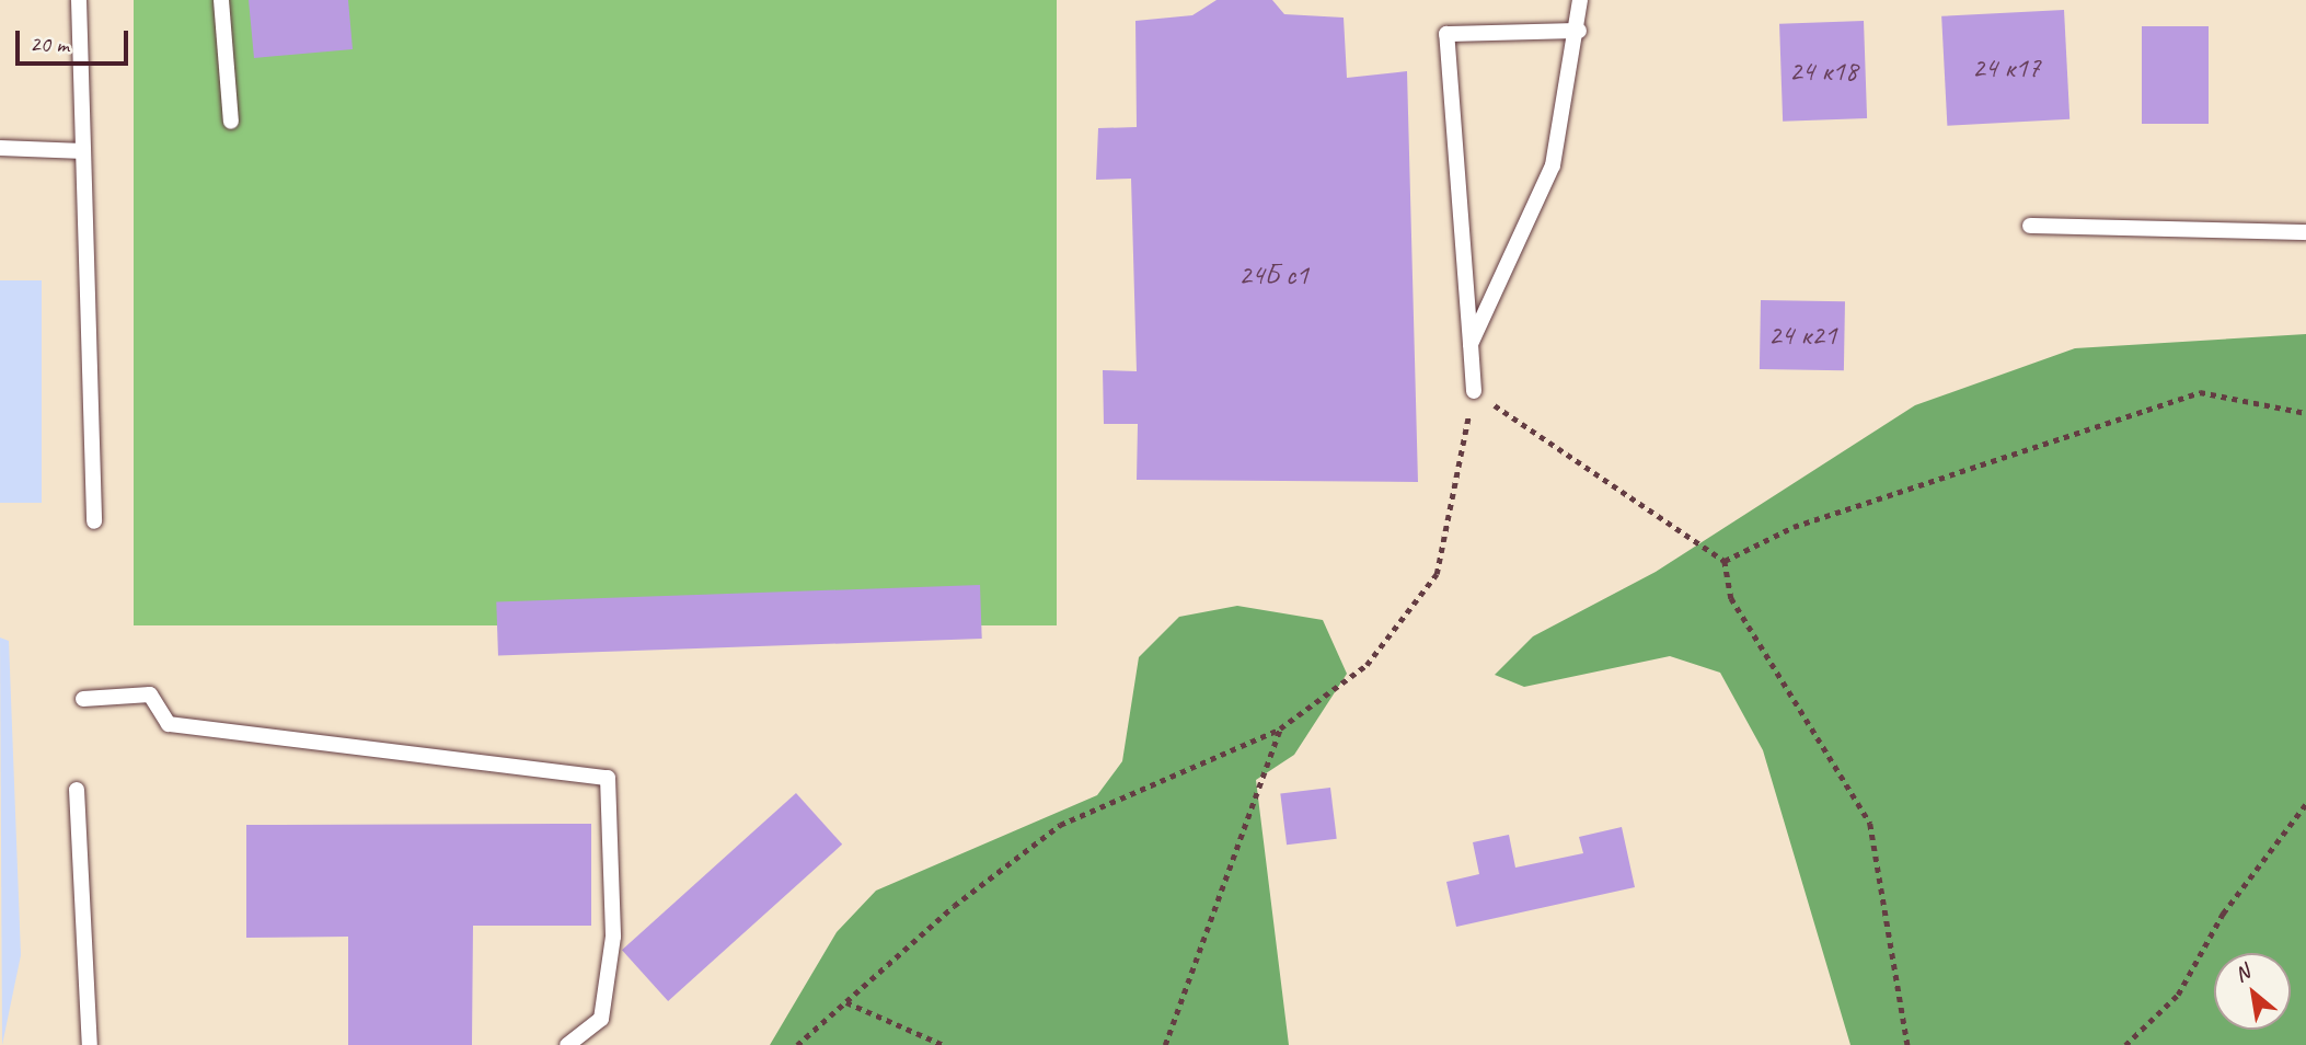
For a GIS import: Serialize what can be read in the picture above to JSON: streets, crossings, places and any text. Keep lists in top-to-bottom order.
{
  "house_numbers": [
    "24 к17",
    "24 к18",
    "24Б с1",
    "24 к21"
  ],
  "scale_bar": "20 m",
  "north": "top left"
}
